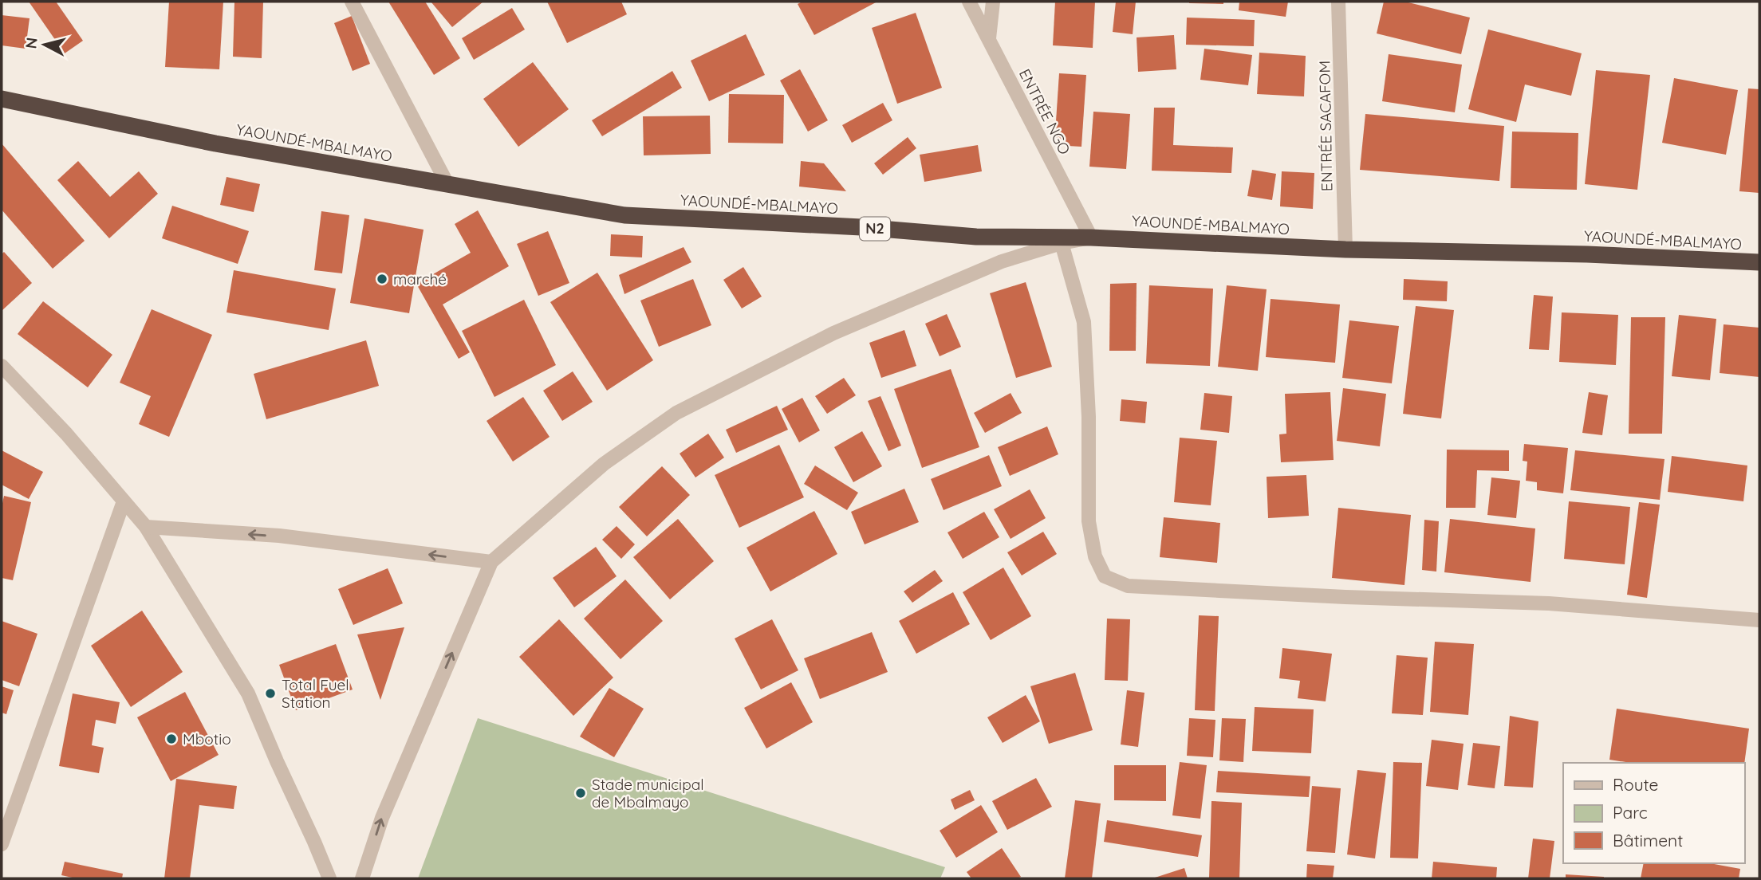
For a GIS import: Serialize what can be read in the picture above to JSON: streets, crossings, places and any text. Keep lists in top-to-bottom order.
{
  "streets": {
    "highway": ["YAOUNDÉ-MBALMAYO", "N2"],
    "street": ["ENTRÉE NGO", "ENTRÉE SACAFOM"]
  },
  "crossings": [
    ["ENTRÉE NGO", "YAOUNDÉ-MBALMAYO"],
    ["ENTRÉE SACAFOM", "YAOUNDÉ-MBALMAYO"]
  ],
  "places": [
    "marché",
    "Total Fuel Station",
    "Mbotio",
    "Stade municipal de Mbalmayo"
  ],
  "legend": ["Route", "Parc", "Bâtiment"],
  "north": "left"
}
